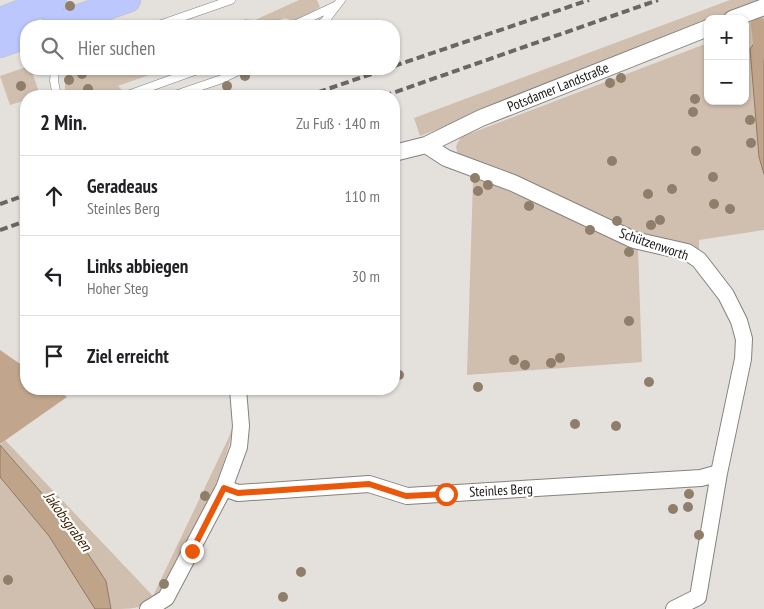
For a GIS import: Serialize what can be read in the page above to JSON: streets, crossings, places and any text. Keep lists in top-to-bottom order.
{
  "streets": {
    "street": ["Potsdamer Landstraße", "Schützenworth", "Steinles Berg"]
  },
  "crossings": [
    ["Potsdamer Landstraße", "Schützenworth"],
    ["Schützenworth", "Steinles Berg"]
  ],
  "water": ["Jakobsgraben"],
  "page": {
    "map_buttons": ["+", "−"],
    "search": "Hier suchen",
    "heading": ["2 Min.", "Zu Fuß · 140 m"],
    "list": [
      ["Geradeaus", "Steinles Berg", "110 m"],
      ["Links abbiegen", "Hoher Steg", "30 m"],
      "Ziel erreicht"
    ]
  }
}
